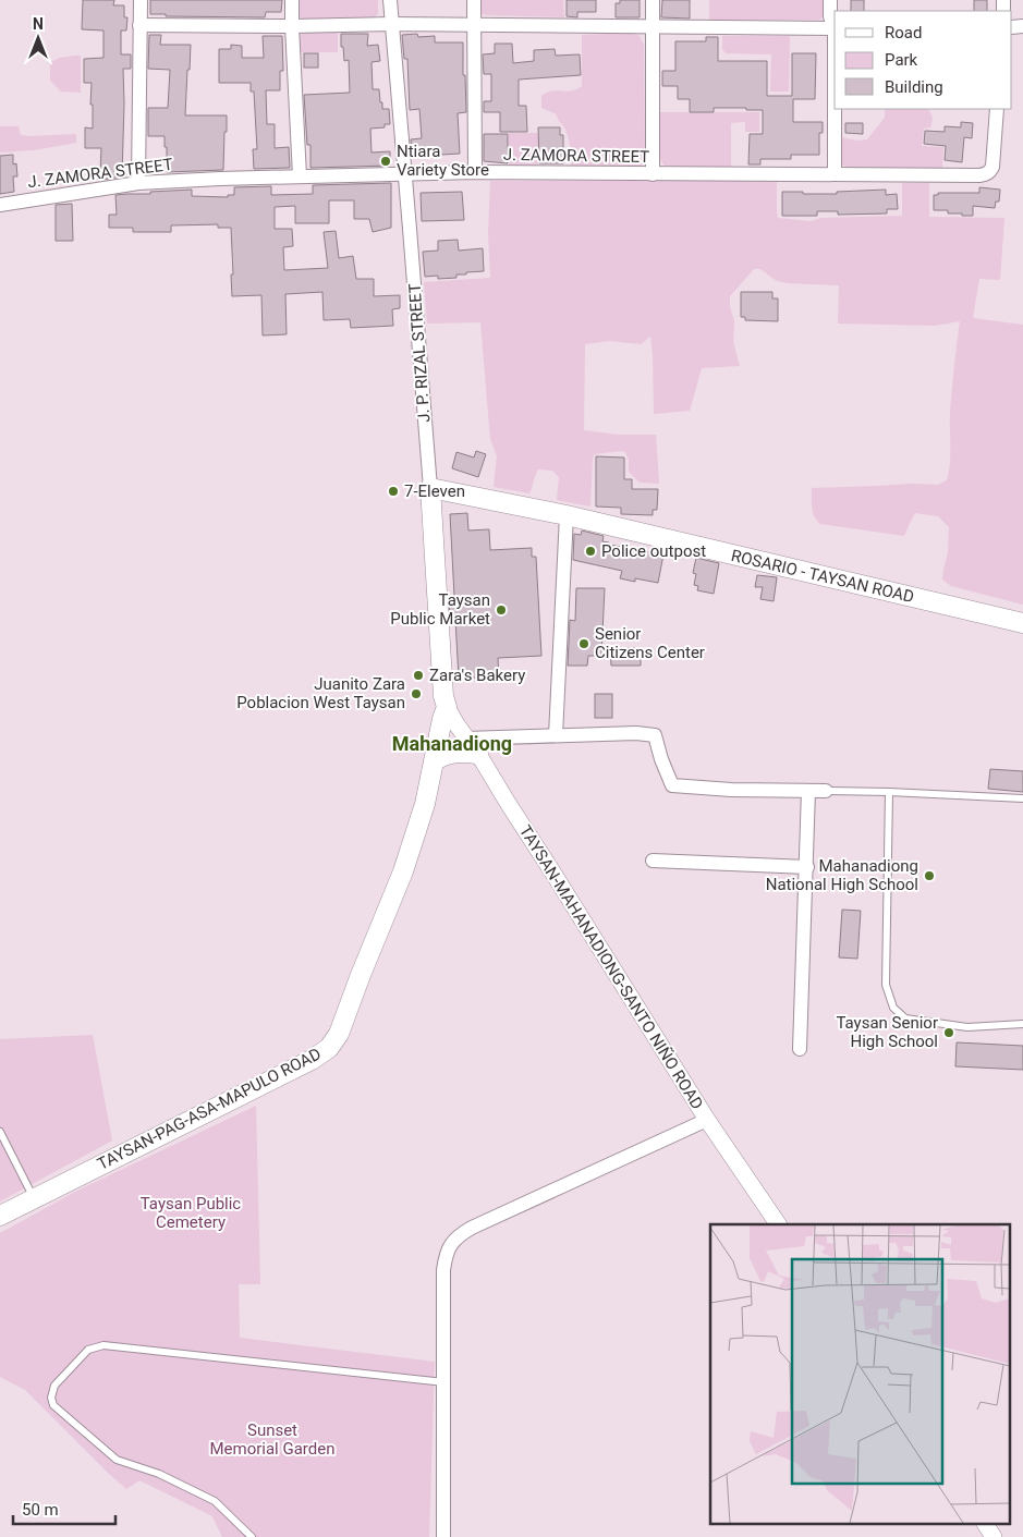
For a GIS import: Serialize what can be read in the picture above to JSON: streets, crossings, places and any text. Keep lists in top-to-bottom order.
{
  "streets": {
    "main road": ["J. P. RIZAL STREET", "ROSARIO - TAYSAN ROAD", "TAYSAN-PAG-ASA-MAPULO ROAD"],
    "street": ["J. ZAMORA STREET", "TAYSAN-MAHANADIONG-SANTO NIÑO ROAD"]
  },
  "crossings": [
    ["J. ZAMORA STREET", "J. P. RIZAL STREET"],
    ["J. P. RIZAL STREET", "ROSARIO - TAYSAN ROAD"],
    ["J. P. RIZAL STREET", "TAYSAN-MAHANADIONG-SANTO NIÑO ROAD"],
    ["J. P. RIZAL STREET", "TAYSAN-PAG-ASA-MAPULO ROAD"],
    ["TAYSAN-MAHANADIONG-SANTO NIÑO ROAD", "TAYSAN-PAG-ASA-MAPULO ROAD"]
  ],
  "districts": ["Mahanadiong"],
  "parks": ["Taysan Public Cemetery", "Sunset Memorial Garden"],
  "places": [
    "Ntiara Variety Store",
    "7-Eleven",
    "Police outpost",
    "Taysan Public Market",
    "Senior Citizens Center",
    "Zara's Bakery",
    "Juanito Zara Poblacion West Taysan",
    "Mahanadiong National High School",
    "Taysan Senior High School"
  ],
  "legend": ["Road", "Park", "Building"],
  "scale_bar": "50 m",
  "north": "top"
}
